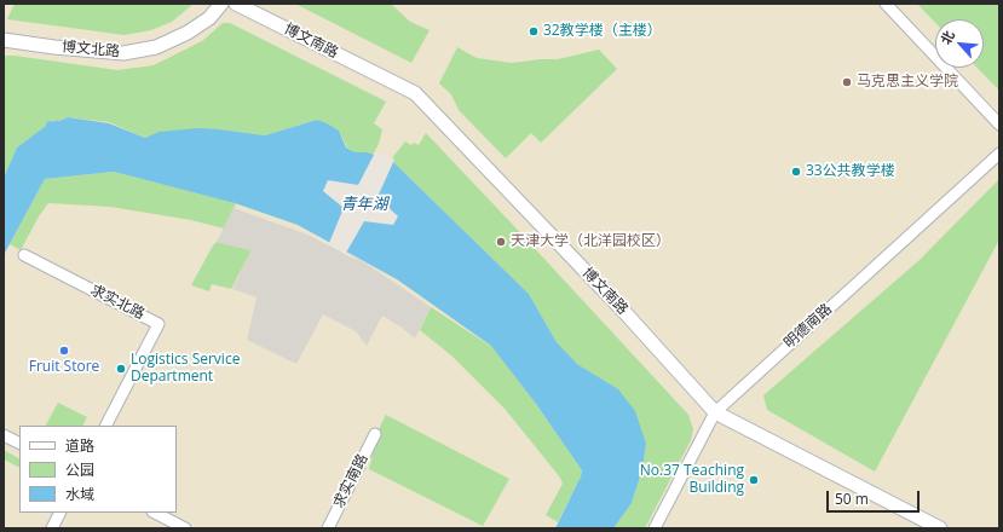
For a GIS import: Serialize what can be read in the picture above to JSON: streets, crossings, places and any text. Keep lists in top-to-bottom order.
{
  "streets": {
    "street": [
      "博文南路",
      "博文北路",
      "求实北路",
      "明德南路",
      "求实南路"
    ]
  },
  "crossings": [
    ["博文南路", "明德南路"]
  ],
  "water": ["青年湖"],
  "places": [
    "32教学楼（主楼）",
    "马克思主义学院",
    "33公共教学楼",
    "天津大学（北洋园校区）",
    "Fruit Store",
    "Logistics Service Department",
    "No.37 Teaching Building"
  ],
  "legend": ["道路", "公园", "水域"],
  "scale_bar": "50 m",
  "north": "top left"
}
